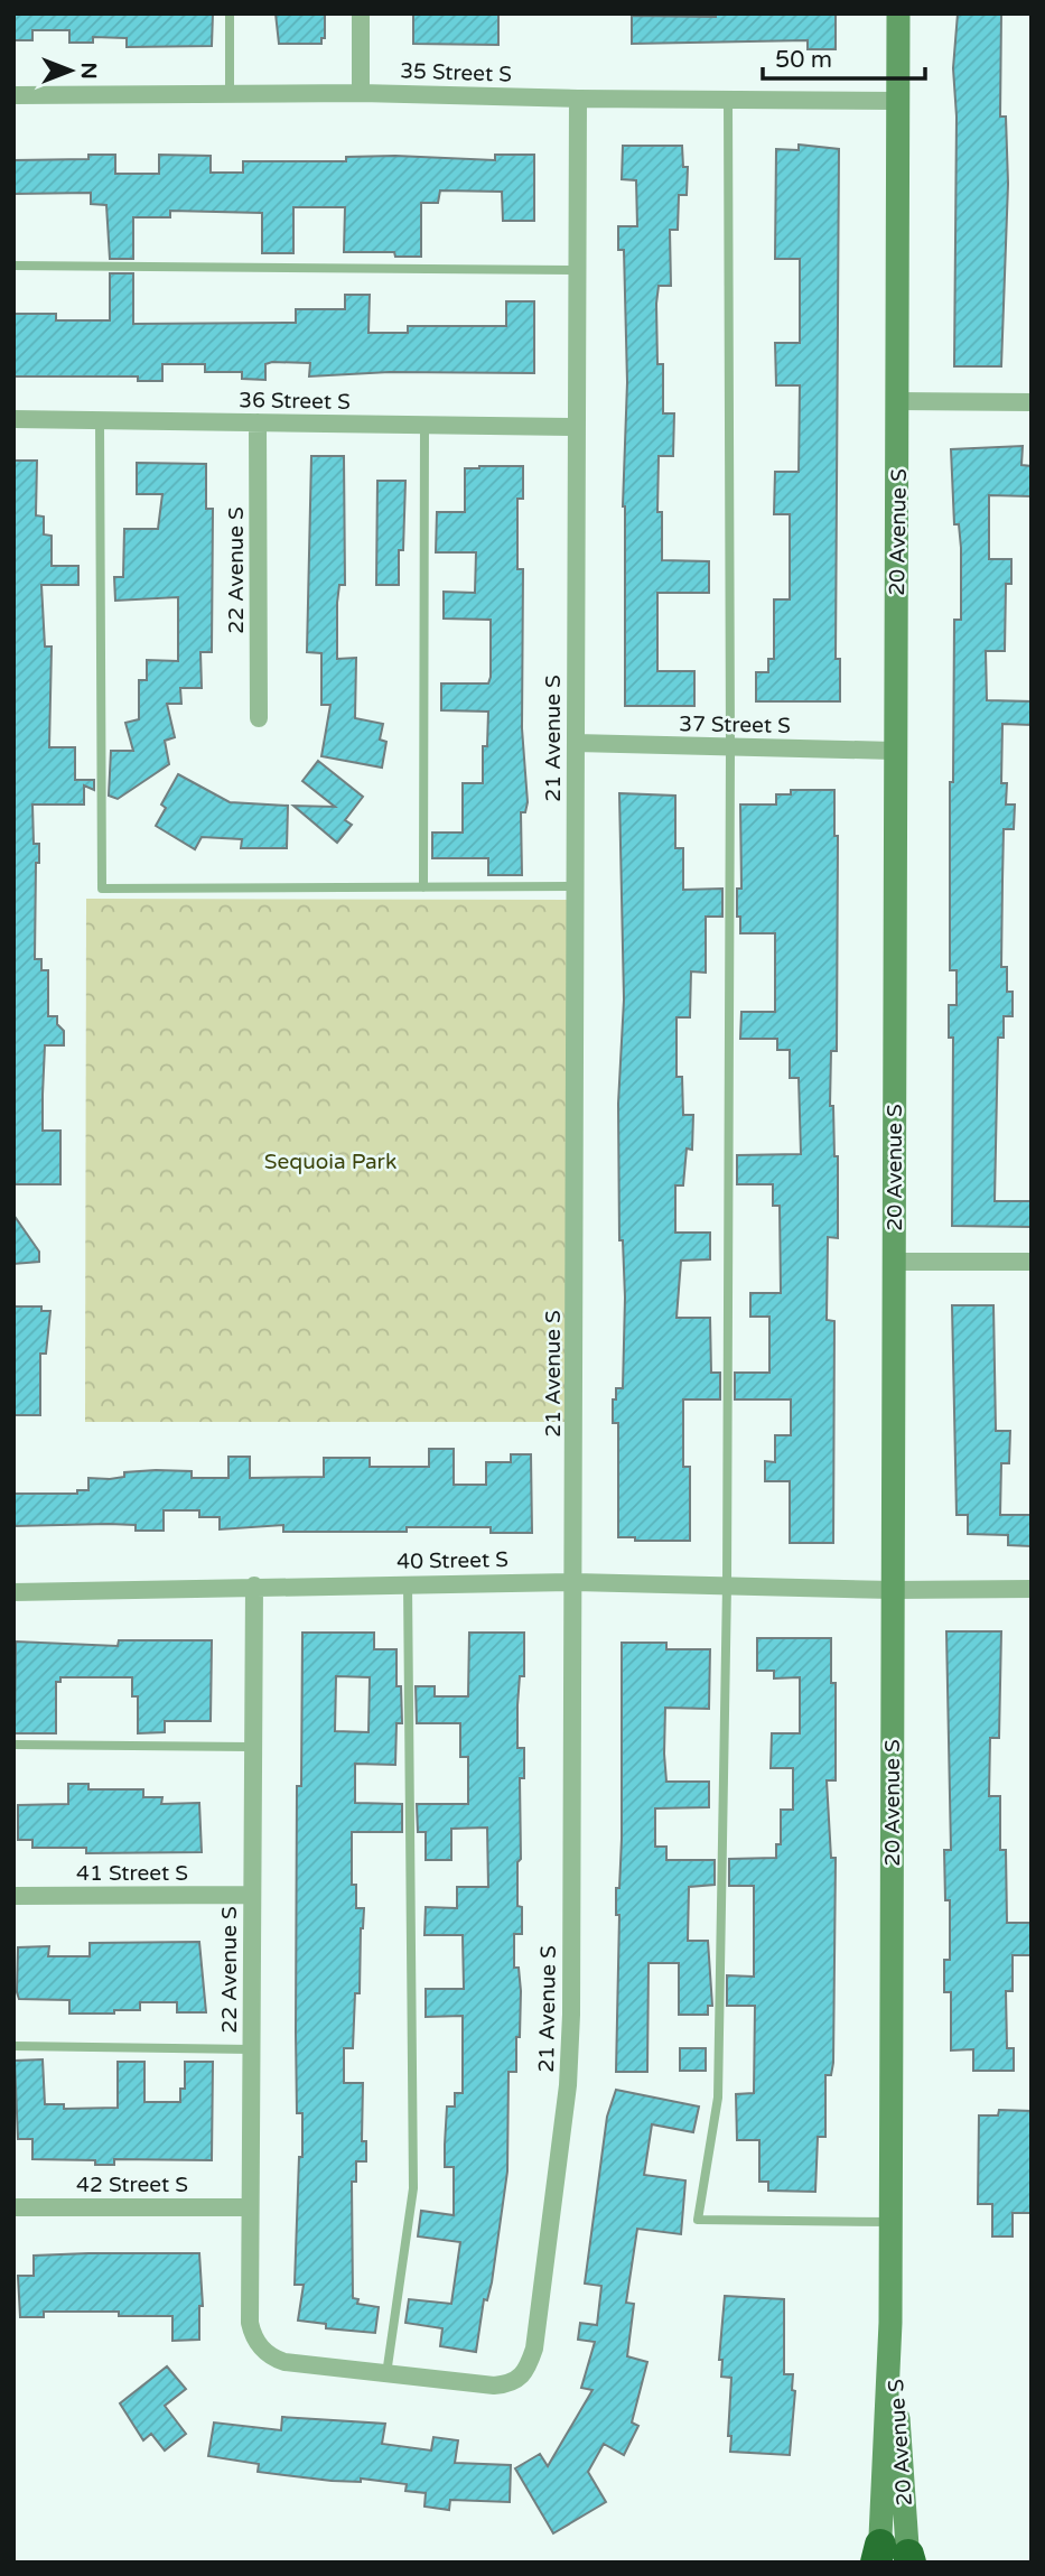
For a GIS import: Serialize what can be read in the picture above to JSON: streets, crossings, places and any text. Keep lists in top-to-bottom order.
{
  "streets": {
    "street": [
      "35 Street S",
      "36 Street S",
      "20 Avenue S",
      "22 Avenue S",
      "37 Street S",
      "21 Avenue S",
      "40 Street S",
      "41 Street S",
      "42 Street S"
    ]
  },
  "crossings": [
    ["35 Street S", "20 Avenue S"],
    ["35 Street S", "21 Avenue S"],
    ["36 Street S", "22 Avenue S"],
    ["36 Street S", "21 Avenue S"],
    ["20 Avenue S", "37 Street S"],
    ["20 Avenue S", "40 Street S"],
    ["22 Avenue S", "21 Avenue S"],
    ["22 Avenue S", "40 Street S"],
    ["22 Avenue S", "41 Street S"],
    ["22 Avenue S", "42 Street S"],
    ["37 Street S", "21 Avenue S"],
    ["21 Avenue S", "40 Street S"]
  ],
  "parks": ["Sequoia Park"],
  "scale_bar": "50 m",
  "north": "right"
}
